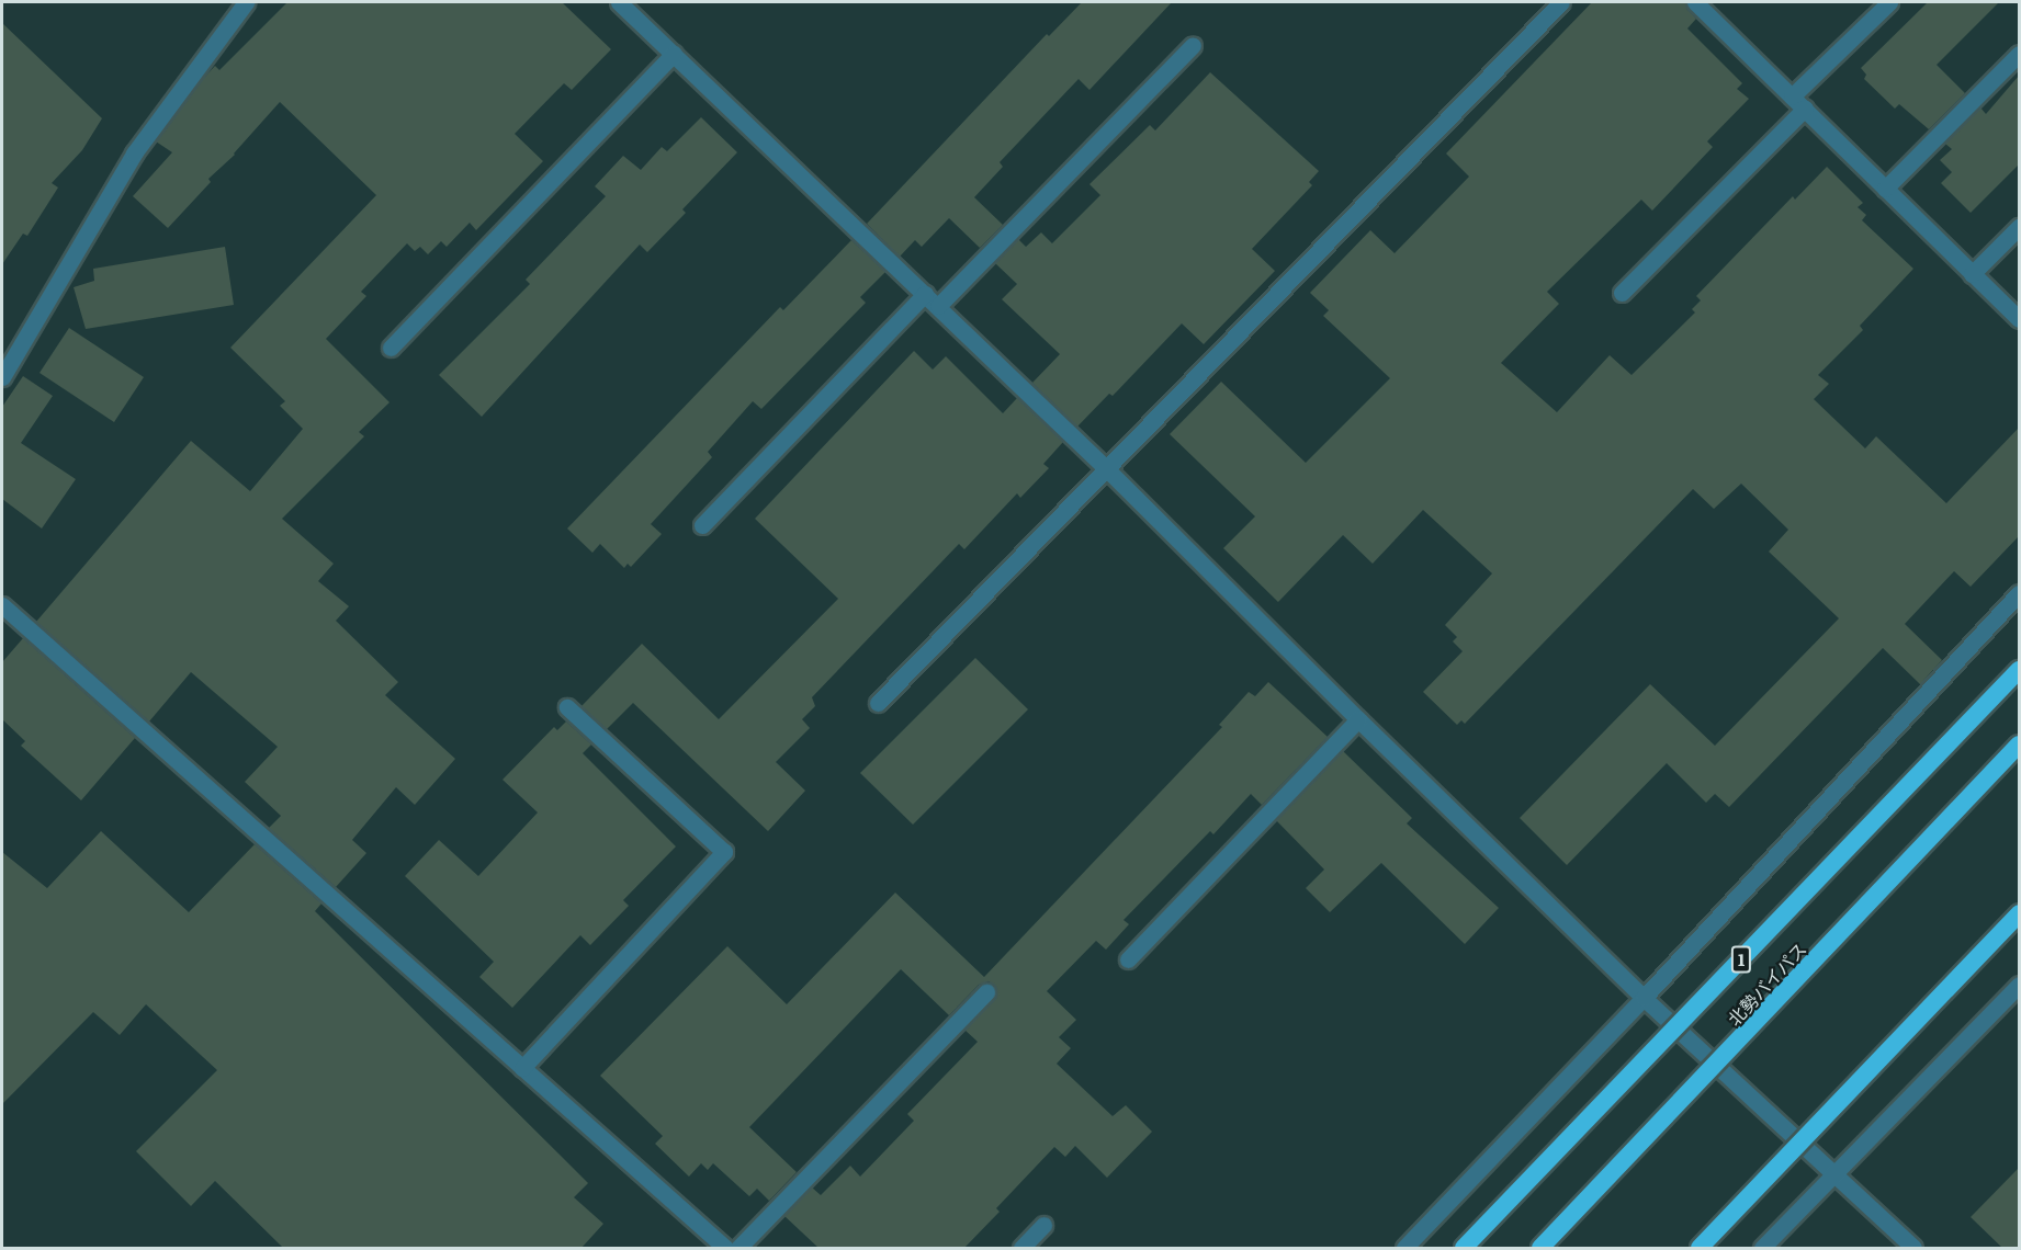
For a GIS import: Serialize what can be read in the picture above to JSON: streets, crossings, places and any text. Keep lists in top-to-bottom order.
{
  "streets": {
    "highway": ["1", "北勢バイパス"]
  }
}
